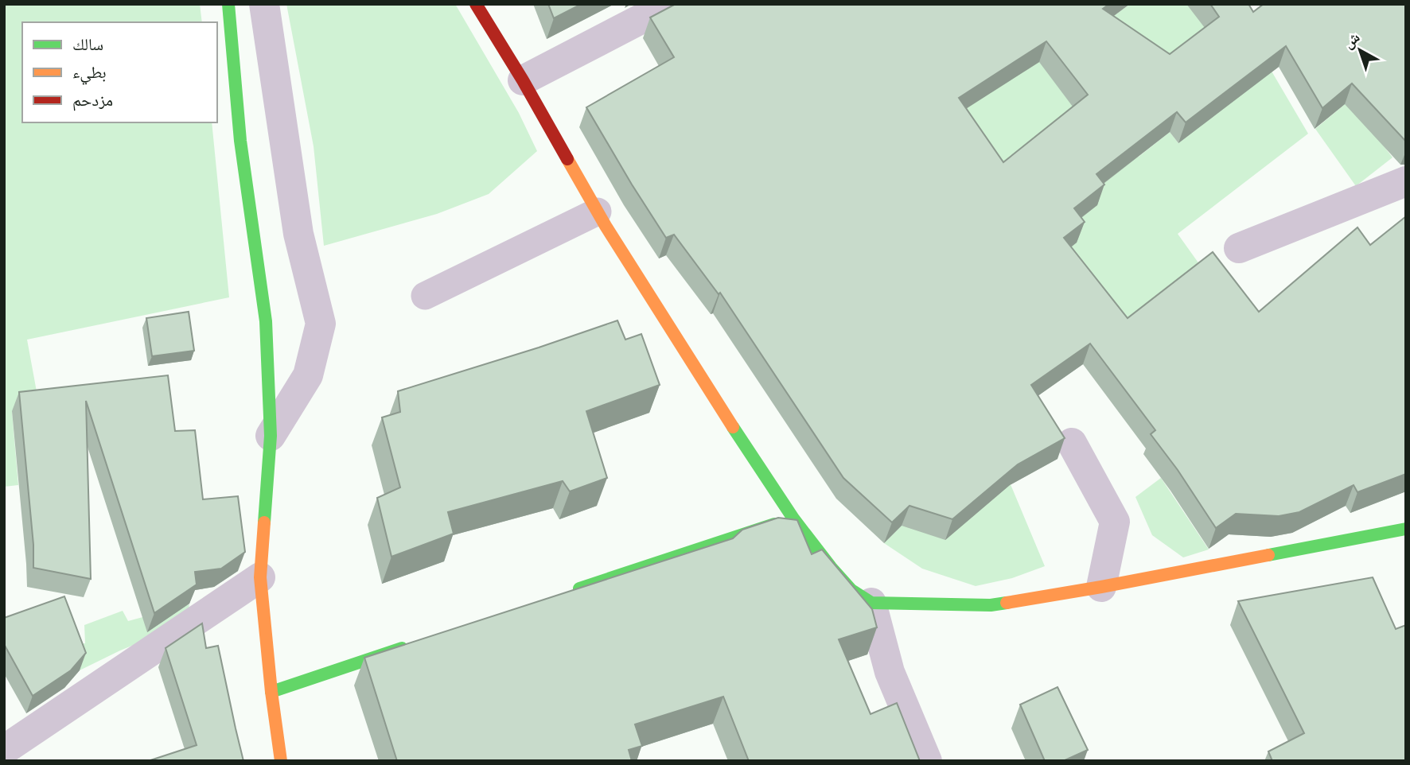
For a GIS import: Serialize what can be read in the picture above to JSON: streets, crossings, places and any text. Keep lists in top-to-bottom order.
{
  "legend": ["سالك", "بطيء", "مزدحم"],
  "north": "top left"
}
